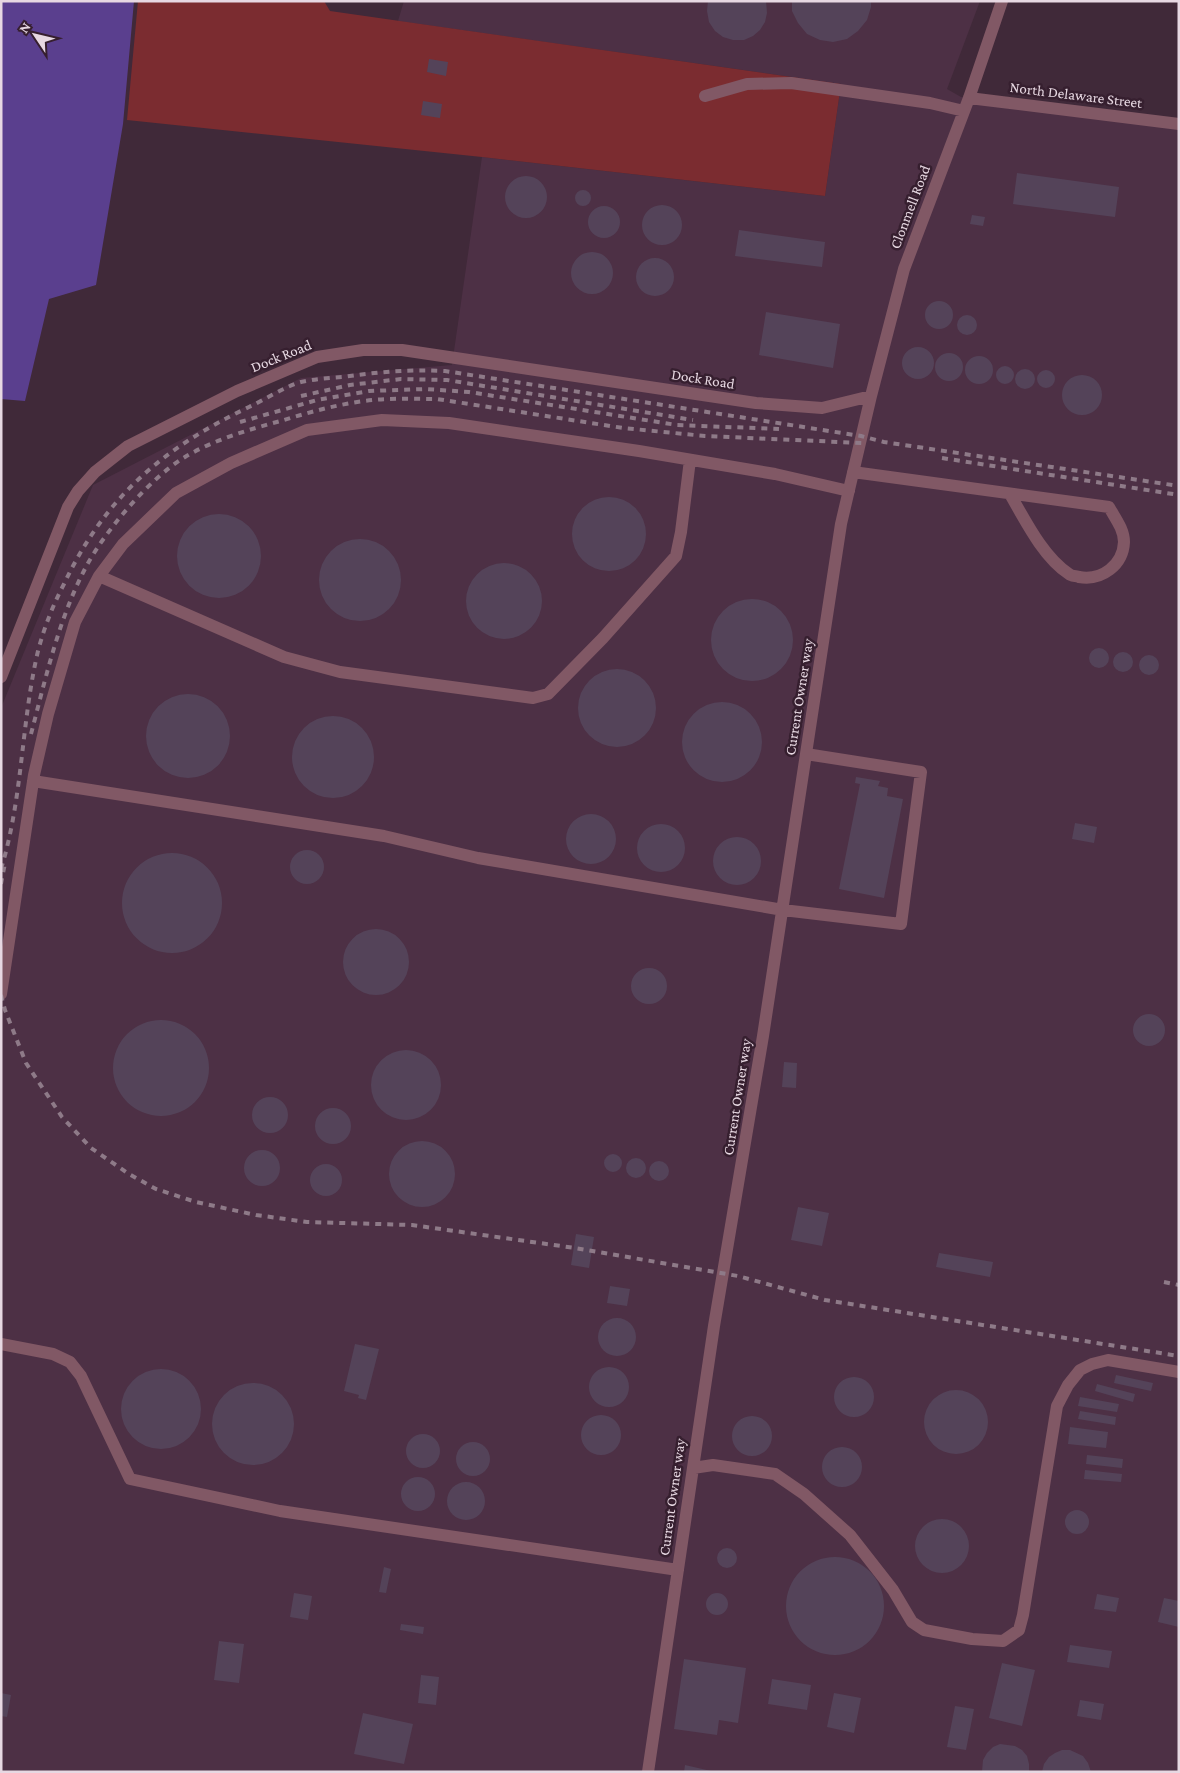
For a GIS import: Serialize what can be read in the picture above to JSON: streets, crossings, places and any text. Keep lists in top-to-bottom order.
{
  "streets": {
    "street": [
      "North Delaware Street",
      "Clonmell Road",
      "Dock Road",
      "Current Owner way"
    ]
  },
  "crossings": [
    ["North Delaware Street", "Clonmell Road"],
    ["Clonmell Road", "Dock Road"],
    ["Clonmell Road", "Current Owner way"]
  ],
  "north": "top left"
}
